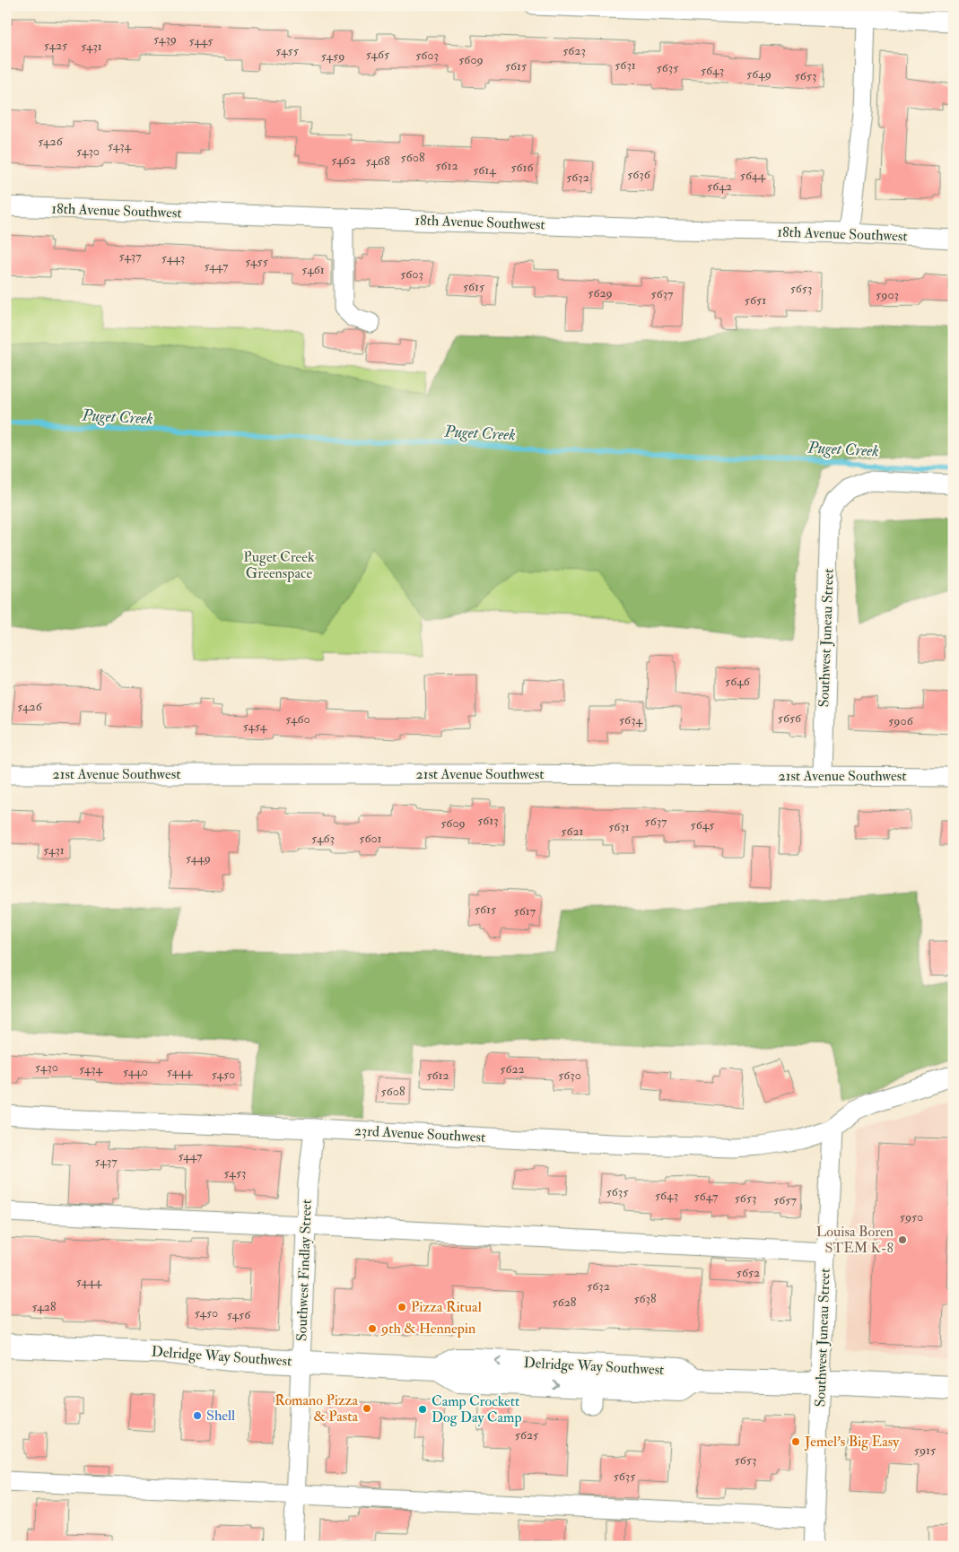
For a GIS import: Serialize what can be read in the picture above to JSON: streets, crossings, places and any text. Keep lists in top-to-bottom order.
{
  "streets": {
    "main road": ["Delridge Way Southwest"],
    "street": [
      "18th Avenue Southwest",
      "Southwest Juneau Street",
      "21st Avenue Southwest",
      "23rd Avenue Southwest",
      "Southwest Findlay Street"
    ]
  },
  "crossings": [
    ["Southwest Juneau Street", "21st Avenue Southwest"],
    ["Southwest Juneau Street", "23rd Avenue Southwest"],
    ["Southwest Juneau Street", "Delridge Way Southwest"],
    ["23rd Avenue Southwest", "Southwest Findlay Street"],
    ["Southwest Findlay Street", "Delridge Way Southwest"]
  ],
  "water": ["Puget Creek"],
  "parks": ["Puget Creek Greenspace"],
  "places": [
    "Louisa Boren STEM K-8",
    "Pizza Ritual",
    "9th & Hennepin",
    "Romano Pizza & Pasta",
    "Camp Crockett Dog Day Camp",
    "Shell",
    "Jemel's Big Easy"
  ],
  "house_numbers": [
    "5439",
    "5445",
    "5425",
    "5431",
    "5455",
    "5623",
    "5465",
    "5603",
    "5459",
    "5609",
    "5631",
    "5615",
    "5635",
    "5643",
    "5649",
    "5653",
    "5426",
    "5434",
    "5430",
    "5608",
    "5462",
    "5468",
    "5612",
    "5616",
    "5614",
    "5636",
    "5644",
    "5632",
    "5642",
    "5437",
    "5443",
    "5455",
    "5447",
    "5461",
    "5603",
    "5615",
    "5653",
    "5629",
    "5637",
    "5903",
    "5651",
    "5646",
    "5426",
    "5656",
    "5460",
    "5634",
    "5906",
    "5454",
    "5613",
    "5637",
    "5609",
    "5645",
    "5631",
    "5621",
    "5463",
    "5601",
    "5431",
    "5449",
    "5615",
    "5617",
    "5430",
    "5434",
    "5622",
    "5440",
    "5444",
    "5450",
    "5612",
    "5630",
    "5608",
    "5447",
    "5437",
    "5453",
    "5635",
    "5643",
    "5647",
    "5653",
    "5657",
    "5950",
    "5652",
    "5444",
    "5632",
    "5638",
    "5628",
    "5428",
    "5450",
    "5456",
    "5625",
    "5915",
    "5653",
    "5635"
  ]
}
